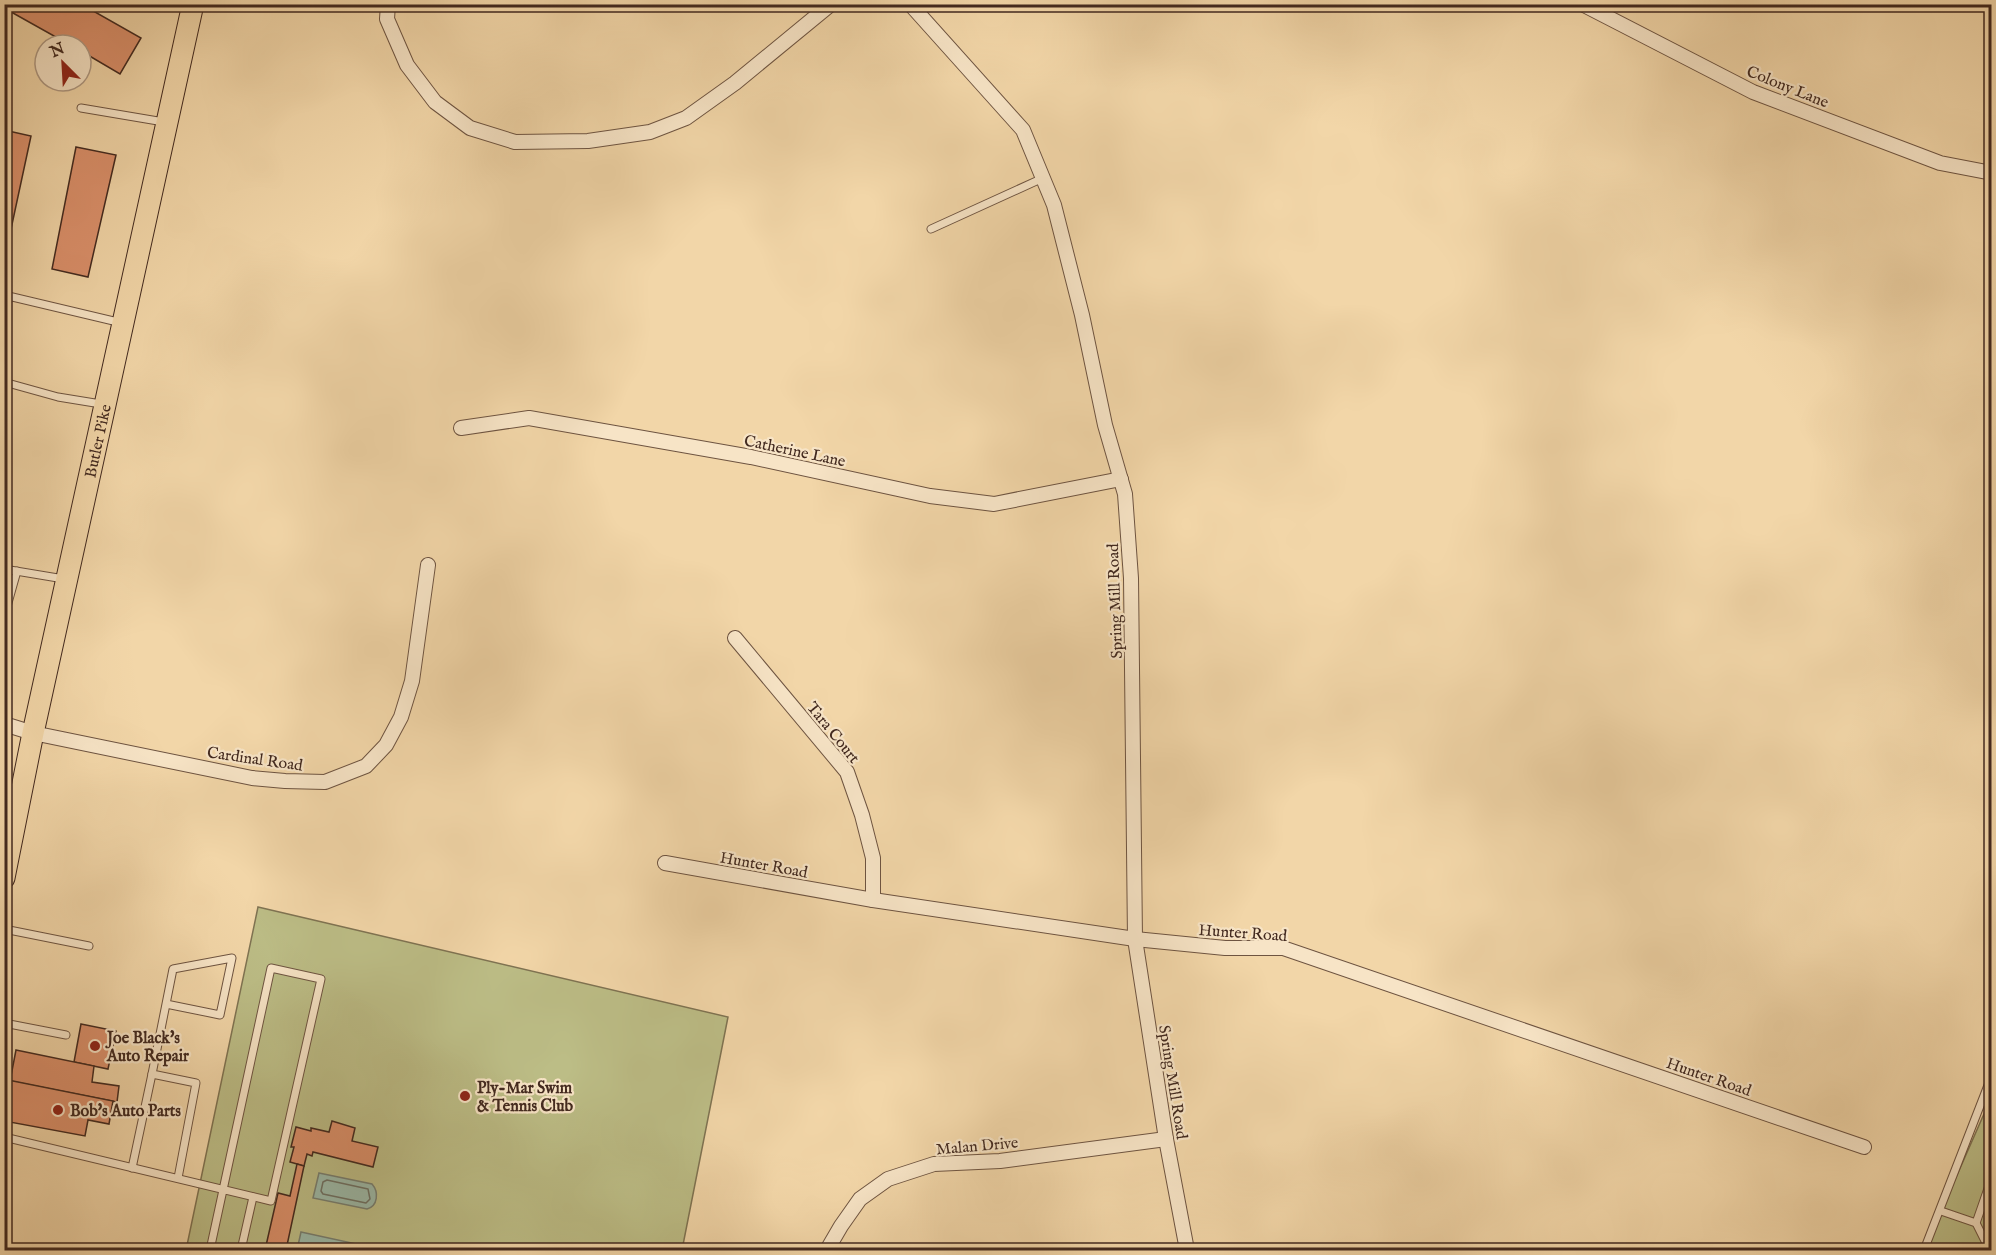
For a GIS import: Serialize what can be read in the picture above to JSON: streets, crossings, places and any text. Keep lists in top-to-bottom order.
{
  "streets": {
    "main road": ["Butler Pike"],
    "street": [
      "Colony Lane",
      "Catherine Lane",
      "Spring Mill Road",
      "Tara Court",
      "Cardinal Road",
      "Hunter Road",
      "Malan Drive"
    ]
  },
  "crossings": [
    ["Butler Pike", "Cardinal Road"],
    ["Catherine Lane", "Spring Mill Road"],
    ["Spring Mill Road", "Hunter Road"],
    ["Spring Mill Road", "Malan Drive"],
    ["Tara Court", "Hunter Road"]
  ],
  "places": ["Joe Black's Auto Repair", "Ply-Mar Swim & Tennis Club", "Bob's Auto Parts"],
  "north": "top left"
}
